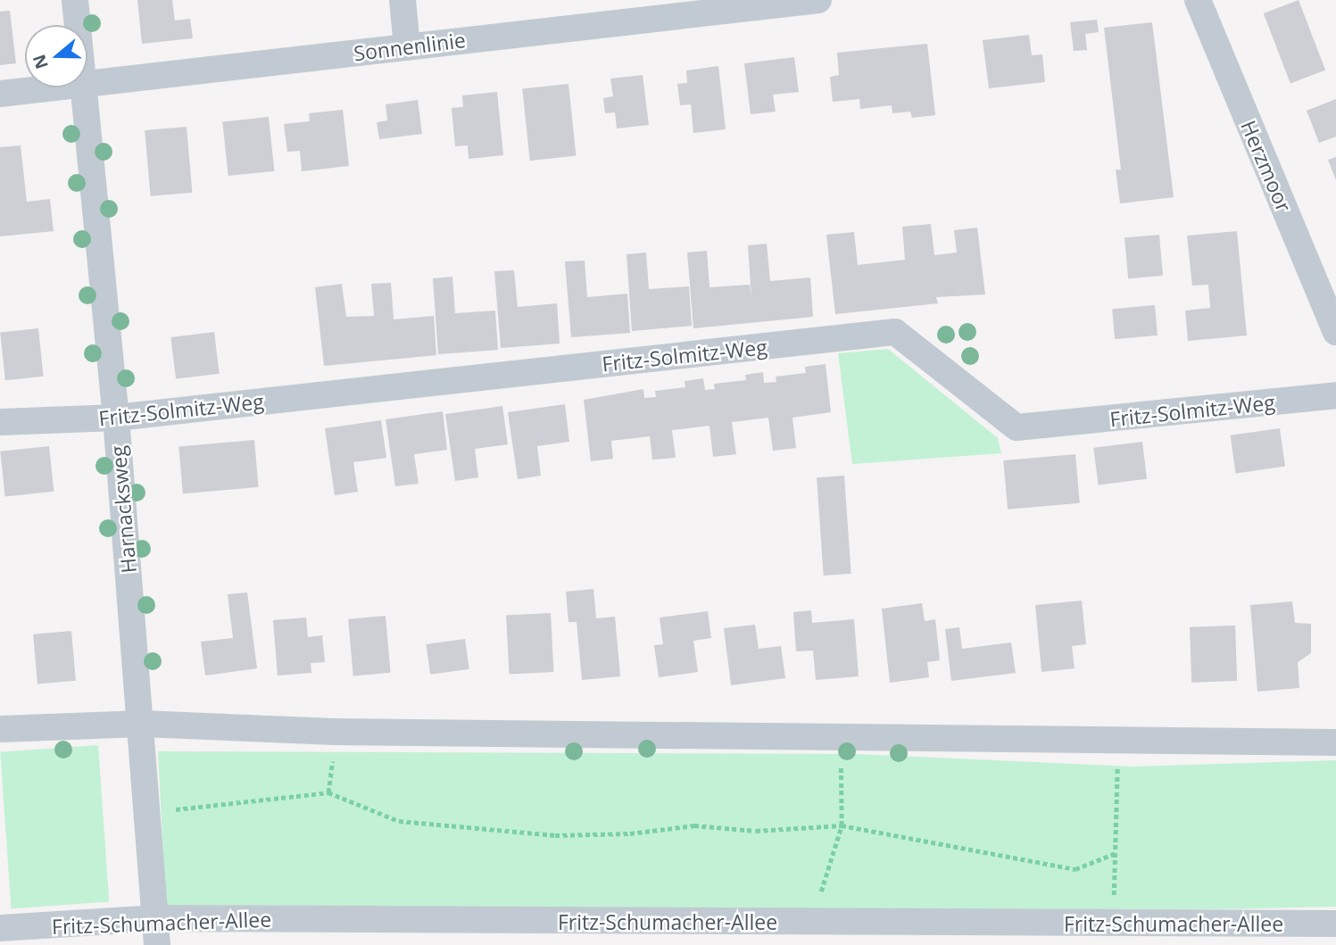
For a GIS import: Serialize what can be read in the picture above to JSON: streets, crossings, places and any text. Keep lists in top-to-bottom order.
{
  "streets": {
    "street": [
      "Sonnenlinie",
      "Herzmoor",
      "Fritz-Solmitz-Weg",
      "Harnacksweg",
      "Fritz-Schumacher-Allee"
    ]
  },
  "crossings": [
    ["Fritz-Solmitz-Weg", "Harnacksweg"],
    ["Harnacksweg", "Fritz-Schumacher-Allee"]
  ],
  "north": "left"
}
